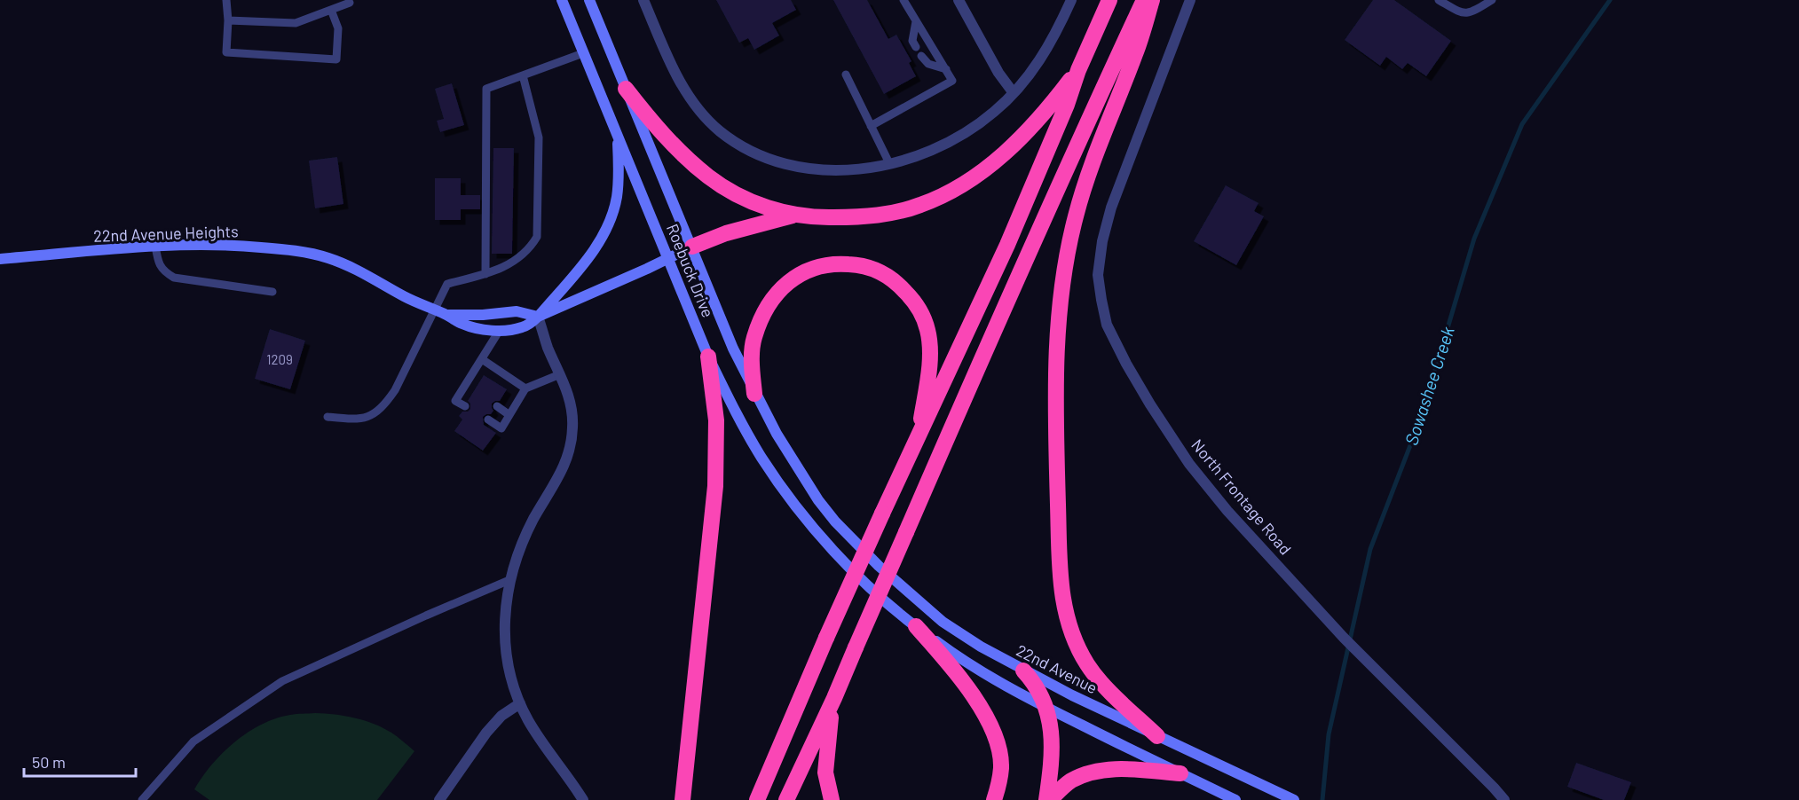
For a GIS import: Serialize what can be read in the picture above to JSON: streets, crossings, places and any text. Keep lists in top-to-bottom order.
{
  "streets": {
    "main road": ["22nd Avenue Heights", "Roebuck Drive", "22nd Avenue"],
    "street": ["North Frontage Road"]
  },
  "crossings": [
    ["22nd Avenue Heights", "Roebuck Drive"],
    ["Roebuck Drive", "22nd Avenue"]
  ],
  "water": ["Sowashee Creek"],
  "house_numbers": ["1209"],
  "scale_bar": "50 m"
}
